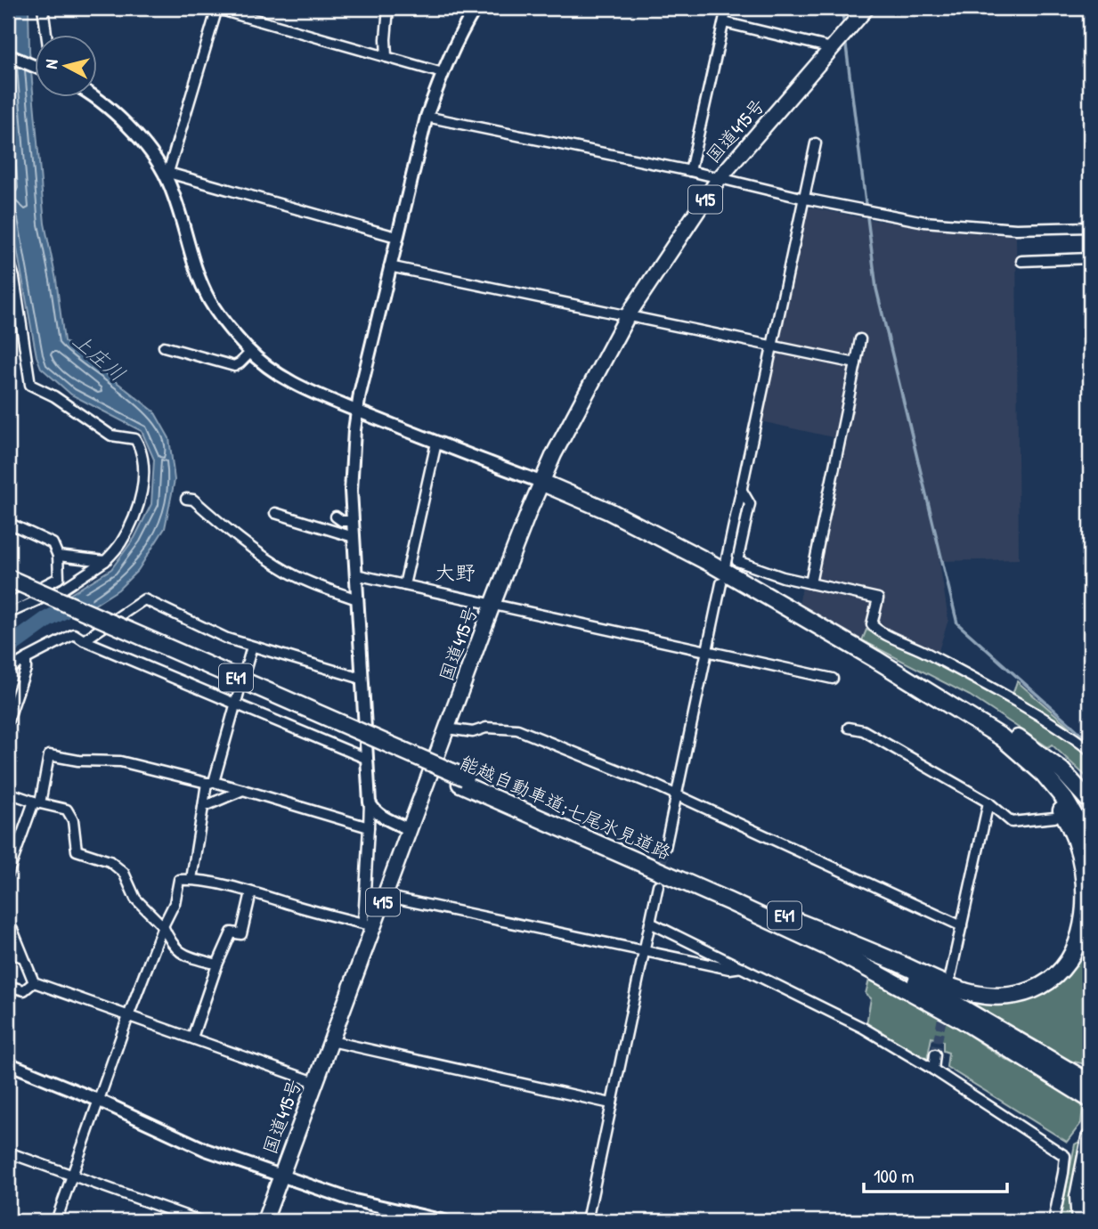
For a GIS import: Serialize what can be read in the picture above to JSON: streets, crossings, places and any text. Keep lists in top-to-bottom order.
{
  "streets": {
    "highway": [
      "国道415号",
      "415",
      "E41",
      "能越自動車道;七尾氷見道路"
    ]
  },
  "districts": ["大野"],
  "water": ["上庄川"],
  "scale_bar": "100 m",
  "north": "left"
}
